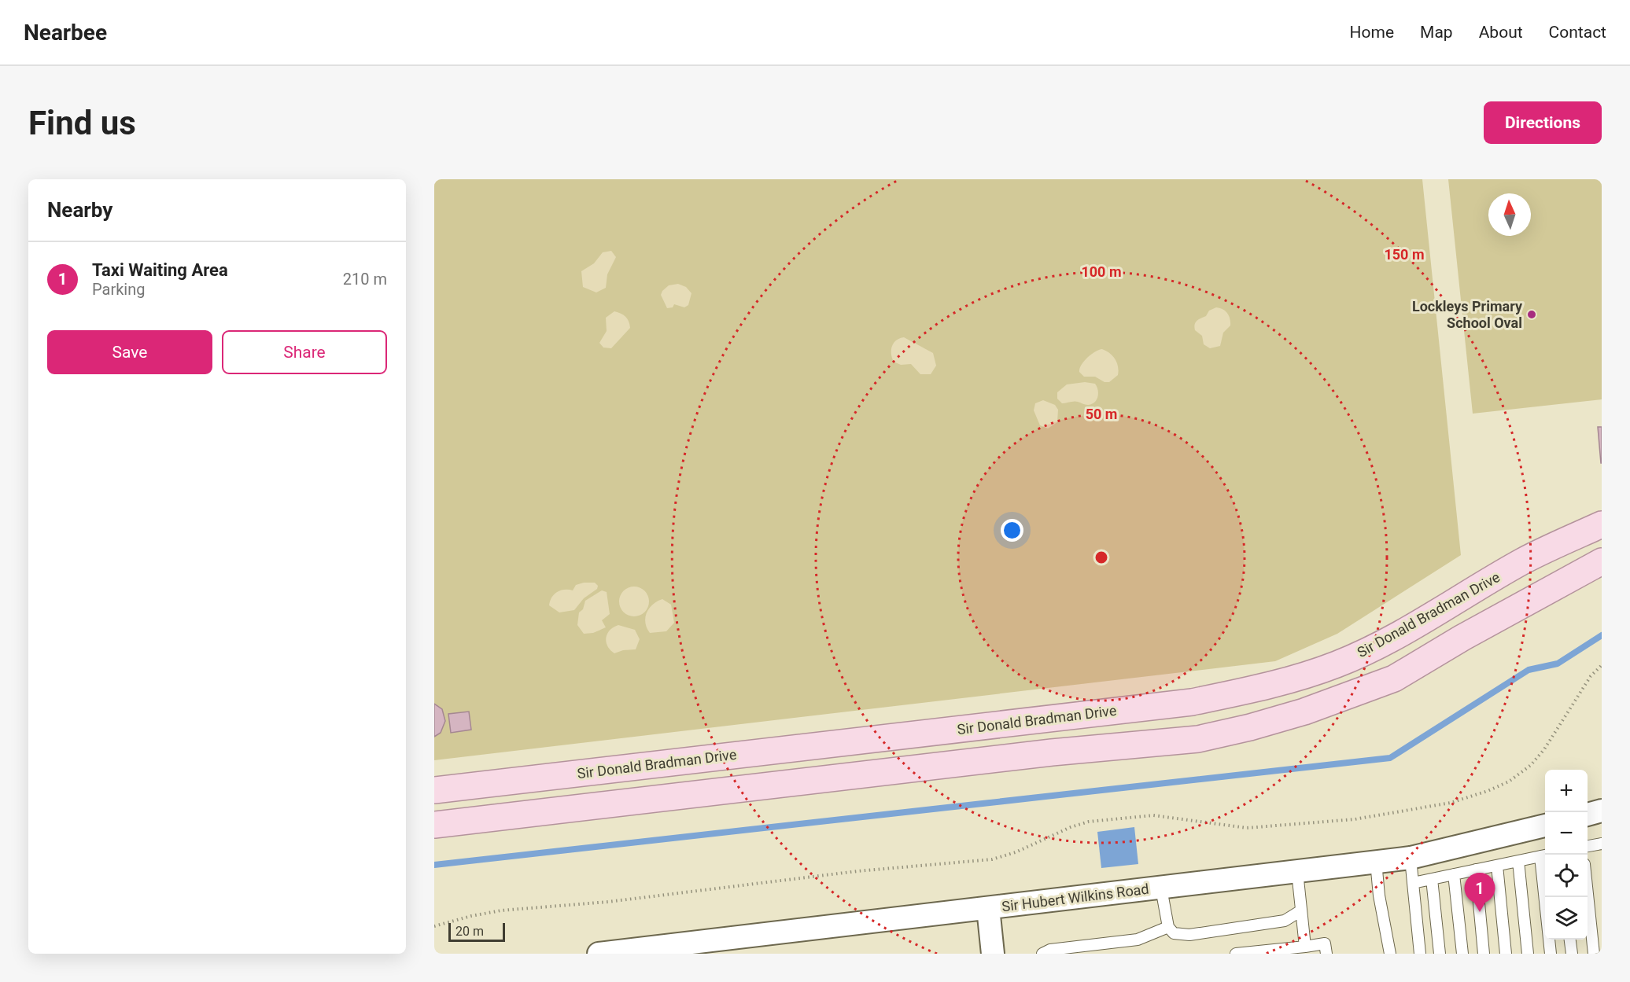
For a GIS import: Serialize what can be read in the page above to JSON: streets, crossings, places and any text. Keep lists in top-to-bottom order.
{
  "streets": {
    "main road": ["Sir Donald Bradman Drive"],
    "street": ["Sir Hubert Wilkins Road"]
  },
  "places": ["Lockleys Primary School Oval"],
  "scale_bar": "20 m",
  "north": "top",
  "page": {
    "header": "Nearbee",
    "nav": [
      "Home",
      "Map",
      "About",
      "Contact"
    ],
    "buttons": [
      "Directions",
      ["Save", "Share"]
    ],
    "title": "Find us",
    "heading": "Nearby",
    "list": [
      {
        "mark": "1",
        "name": "Taxi Waiting Area",
        "note": "Parking",
        "value": "210 m"
      }
    ],
    "map_buttons": ["+", "−"],
    "pins": "1",
    "scale": "20 m"
  },
  "rings": ["150 m", "100 m", "50 m"]
}
